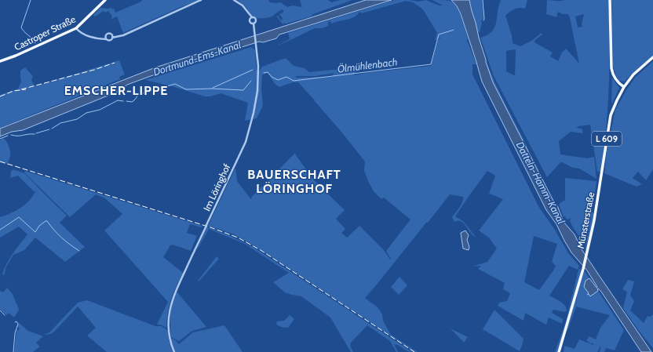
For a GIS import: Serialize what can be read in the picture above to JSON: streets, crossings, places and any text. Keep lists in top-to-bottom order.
{
  "streets": {
    "main road": ["Castroper Straße", "L 609", "Münsterstraße"],
    "street": ["Im Löringhof"]
  },
  "districts": ["EMSCHER-LIPPE", "BAUERSCHAFT LÖRINGHOF"],
  "water": ["Dortmund-Ems-Kanal", "Ölmühlenbach", "Datteln-Hamm-Kanal"]
}
